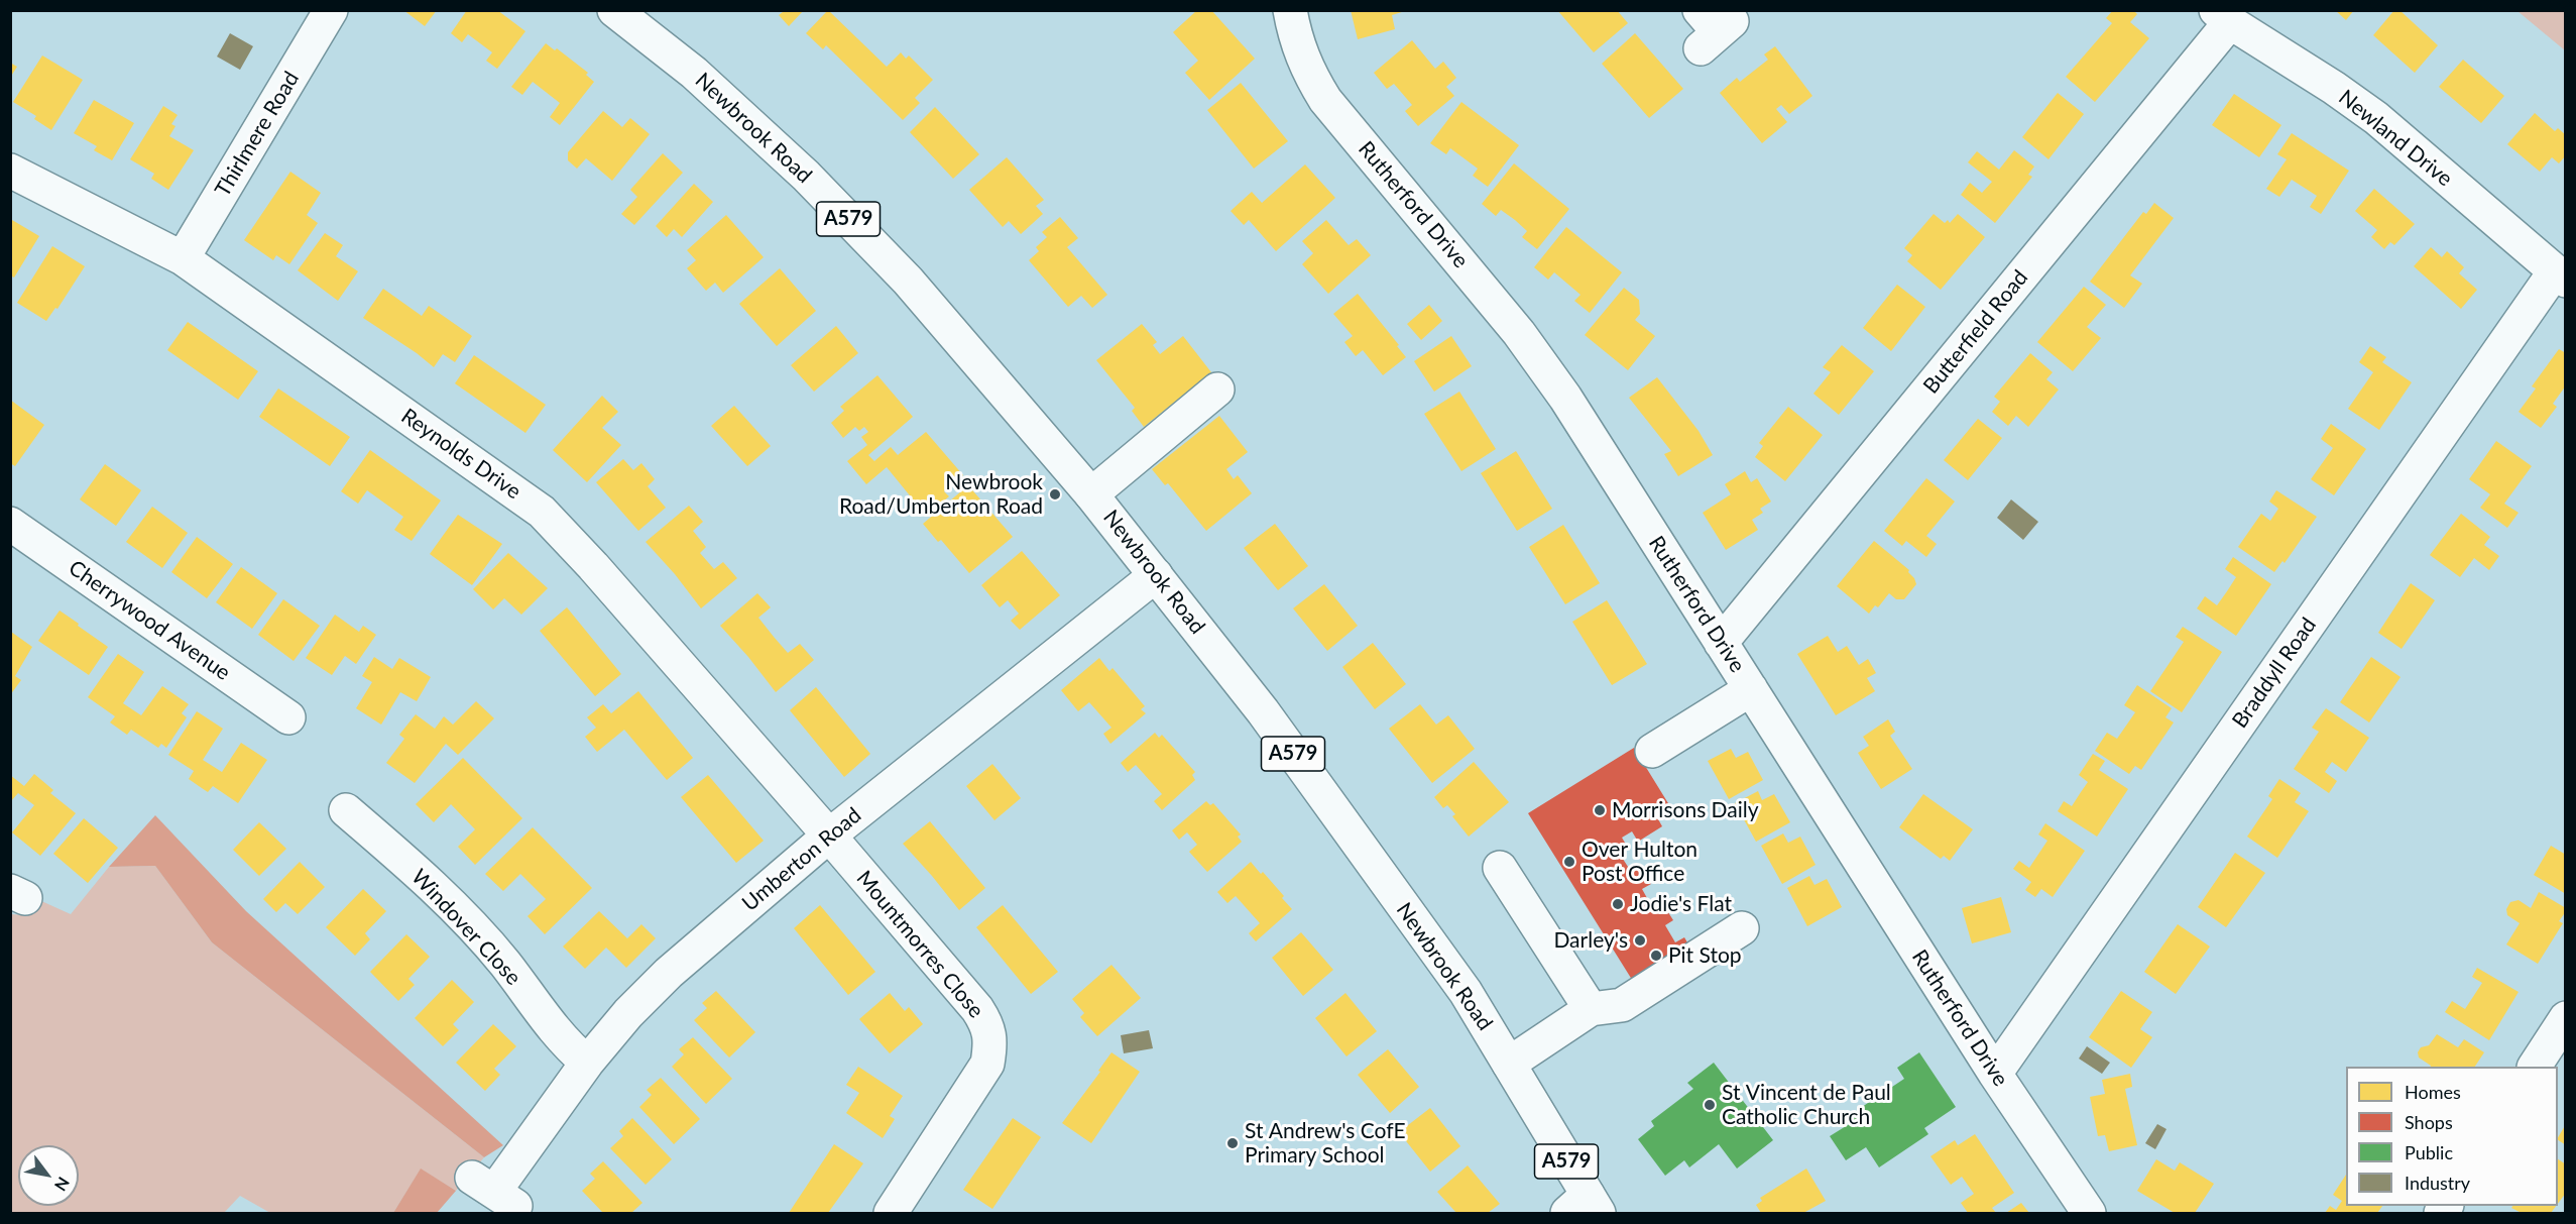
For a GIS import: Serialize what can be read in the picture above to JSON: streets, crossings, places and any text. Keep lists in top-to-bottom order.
{
  "streets": {
    "main road": [
      "Newbrook Road",
      "Thirlmere Road",
      "Newland Drive",
      "Rutherford Drive",
      "A579",
      "Butterfield Road",
      "Reynolds Drive",
      "Cherrywood Avenue",
      "Braddyll Road",
      "Umberton Road",
      "Windover Close",
      "Mountmorres Close"
    ]
  },
  "crossings": [
    ["Newbrook Road", "Umberton Road"],
    ["Thirlmere Road", "Reynolds Drive"],
    ["Newland Drive", "Butterfield Road"],
    ["Newland Drive", "Braddyll Road"],
    ["Rutherford Drive", "Butterfield Road"],
    ["Rutherford Drive", "Braddyll Road"],
    ["Reynolds Drive", "Umberton Road"],
    ["Reynolds Drive", "Mountmorres Close"],
    ["Umberton Road", "Windover Close"],
    ["Umberton Road", "Mountmorres Close"]
  ],
  "places": [
    "Newbrook Road/Umberton Road",
    "Morrisons Daily",
    "Over Hulton Post Office",
    "Jodie's Flat",
    "Darley's",
    "Pit Stop",
    "St Vincent de Paul Catholic Church",
    "St Andrew's CofE Primary School"
  ],
  "legend": [
    "Homes",
    "Shops",
    "Public",
    "Industry"
  ],
  "north": "bottom right"
}
